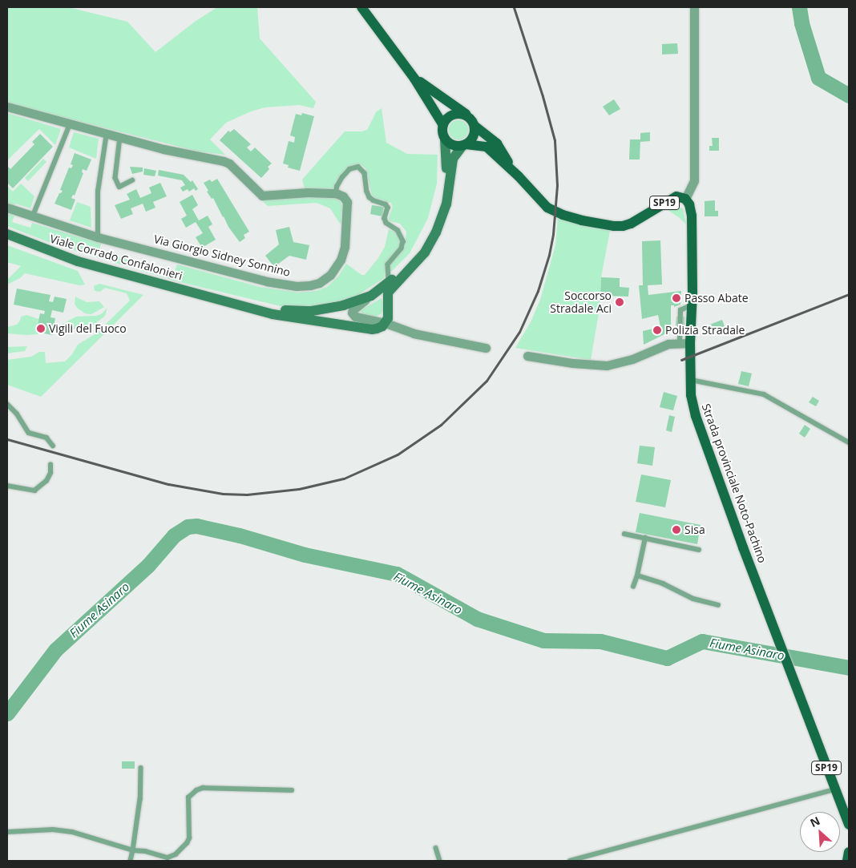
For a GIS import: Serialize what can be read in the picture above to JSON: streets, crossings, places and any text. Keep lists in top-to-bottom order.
{
  "streets": {
    "main road": ["SP19", "Viale Corrado Confalonieri", "Strada provinciale Noto-Pachino"],
    "street": ["Via Giorgio Sidney Sonnino"]
  },
  "crossings": [
    ["SP19", "Strada provinciale Noto-Pachino"]
  ],
  "water": ["Fiume Asinaro"],
  "places": [
    "Passo Abate",
    "Soccorso Stradale Aci",
    "Vigili del Fuoco",
    "Polizia Stradale",
    "Sisa"
  ],
  "north": "top left"
}
